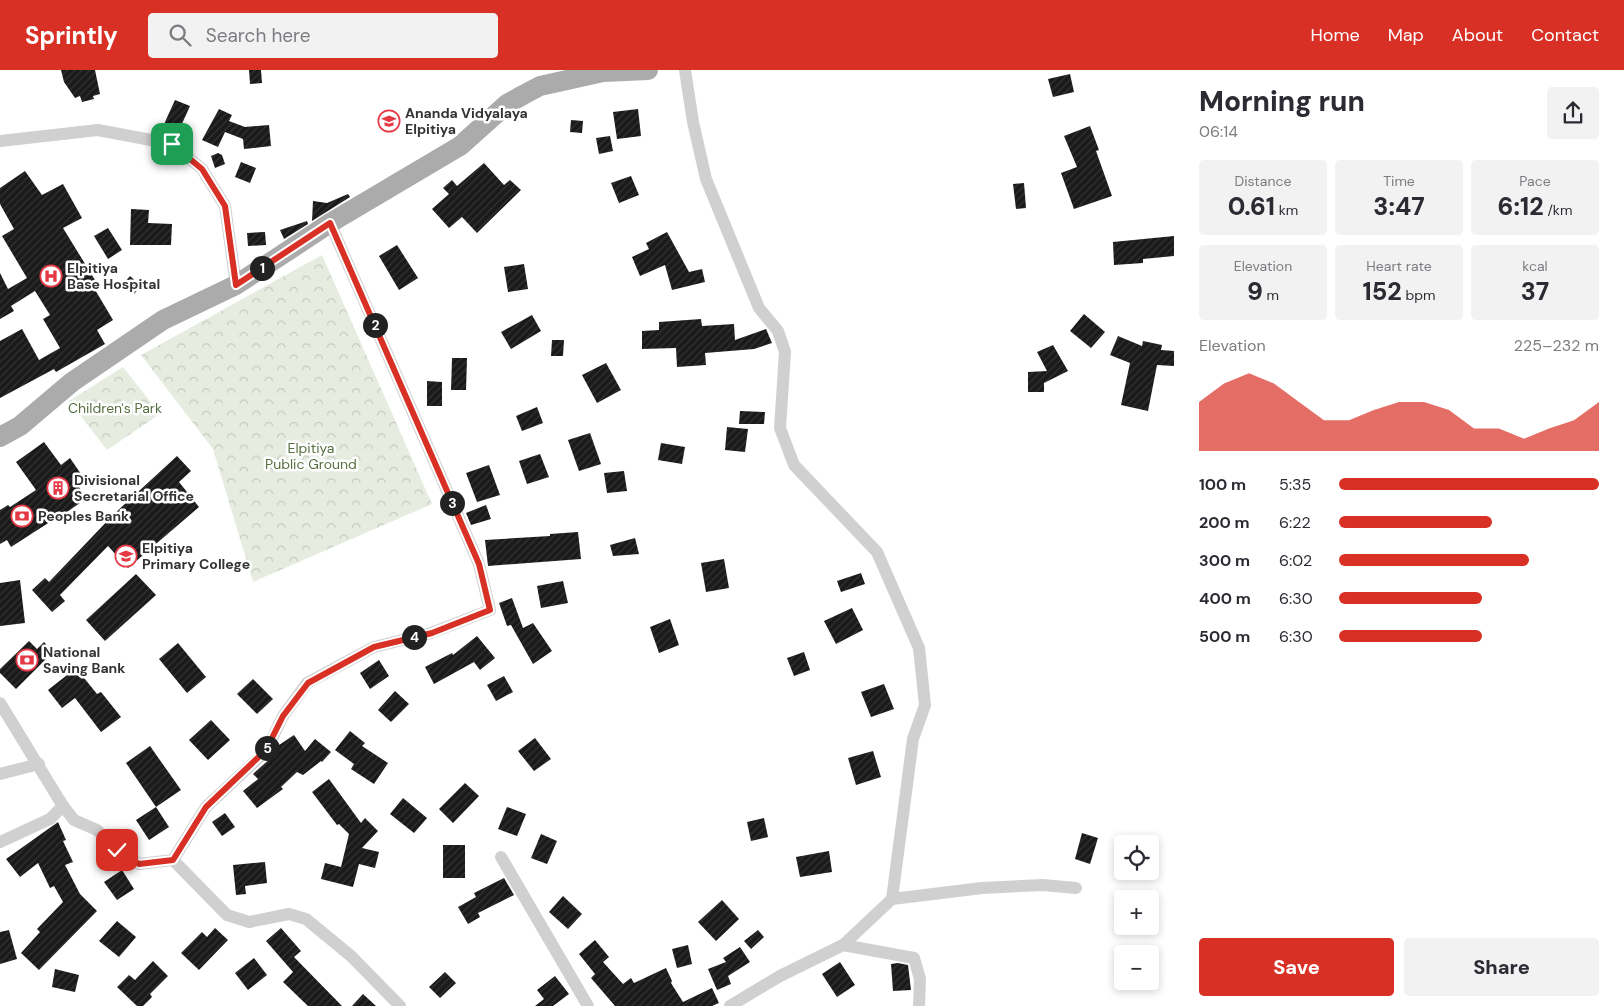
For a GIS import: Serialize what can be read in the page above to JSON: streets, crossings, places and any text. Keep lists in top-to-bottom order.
{
  "parks": ["Children's Park", "Elpitiya Public Ground"],
  "places": {
    "school or university": ["Ananda Vidyalaya Elpitiya", "Elpitiya Primary College"],
    "hospital": ["Elpitiya Base Hospital"],
    "building": ["Divisional Secretarial Office"],
    "bank": ["Peoples Bank", "National Saving Bank"]
  },
  "page": {
    "header": "Sprintly",
    "search": "Search here",
    "nav": [
      "Home",
      "Map",
      "About",
      "Contact"
    ],
    "heading": ["Morning run", "06:14"],
    "stats": [
      ["Distance", "0.61 km"],
      ["Time", "3:47"],
      ["Pace", "6:12 /km"],
      ["Elevation", "9 m"],
      ["Heart rate", "152 bpm"],
      ["kcal", "37"]
    ],
    "pins": [
      "1",
      "2",
      "3",
      "4",
      "5"
    ],
    "chart": ["Elevation", "225–232 m"],
    "list": [
      {
        "name": "100 m",
        "note": "5:35"
      },
      {
        "name": "200 m",
        "note": "6:22"
      },
      {
        "name": "300 m",
        "note": "6:02"
      },
      {
        "name": "400 m",
        "note": "6:30"
      },
      {
        "name": "500 m",
        "note": "6:30"
      }
    ],
    "map_buttons": ["+", "−"],
    "buttons": ["Save", "Share"]
  }
}
